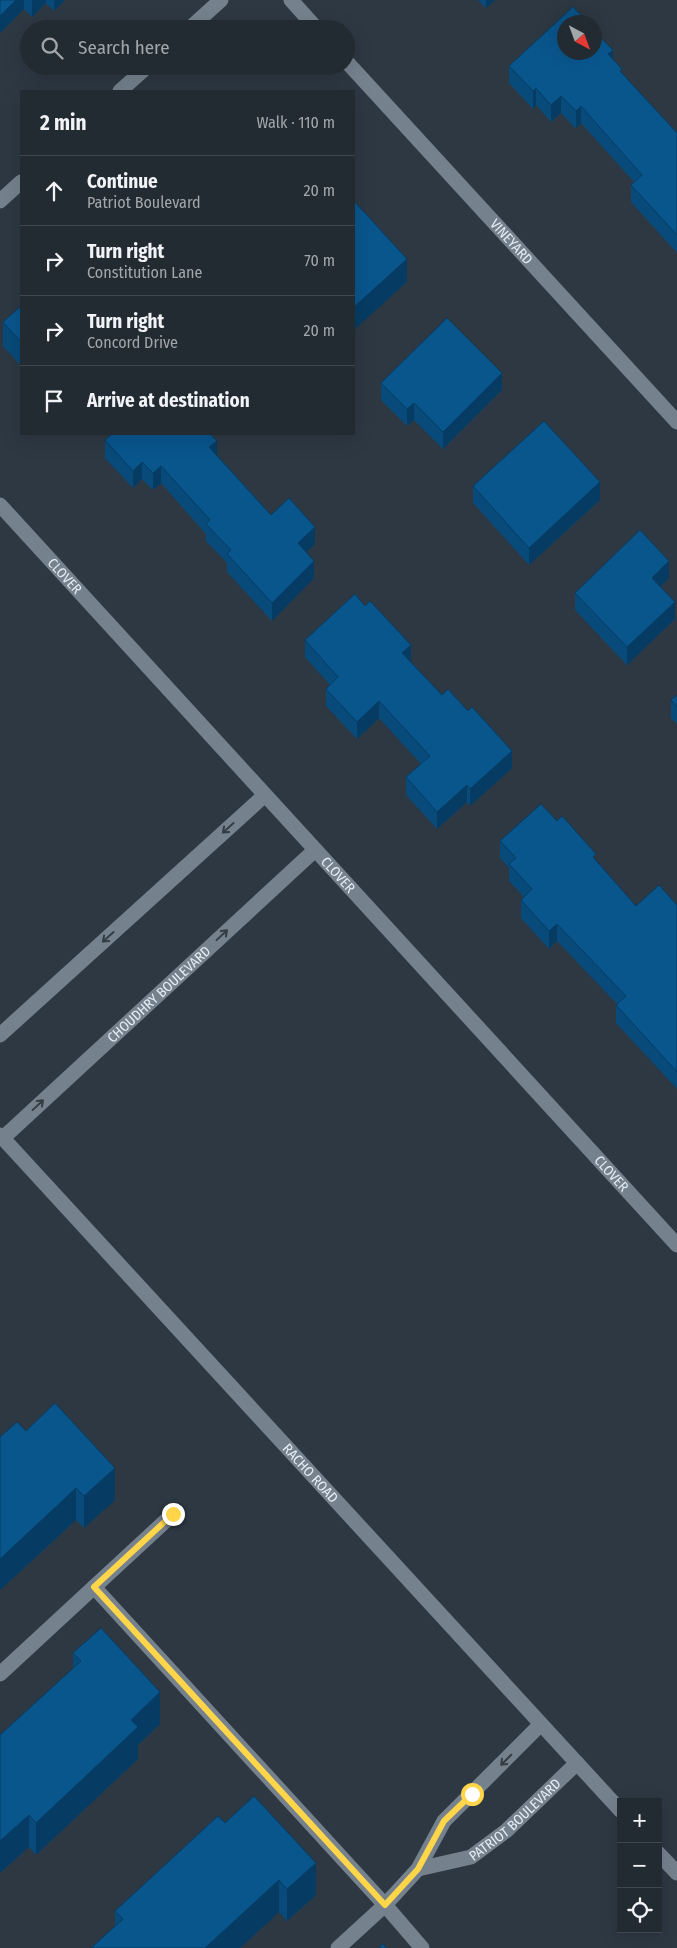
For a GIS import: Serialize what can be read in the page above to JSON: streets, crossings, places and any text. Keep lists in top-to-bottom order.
{
  "streets": {
    "street": [
      "VINEYARD",
      "CLOVER",
      "CHOUDHRY BOULEVARD",
      "RACHO ROAD",
      "PATRIOT BOULEVARD"
    ]
  },
  "crossings": [
    ["CLOVER", "CHOUDHRY BOULEVARD"],
    ["CHOUDHRY BOULEVARD", "RACHO ROAD"],
    ["RACHO ROAD", "PATRIOT BOULEVARD"]
  ],
  "north": "bottom right",
  "page": {
    "search": "Search here",
    "heading": ["2 min", "Walk · 110 m"],
    "list": [
      ["Continue", "Patriot Boulevard", "20 m"],
      ["Turn right", "Constitution Lane", "70 m"],
      ["Turn right", "Concord Drive", "20 m"],
      "Arrive at destination"
    ],
    "map_buttons": ["+", "−"]
  }
}
